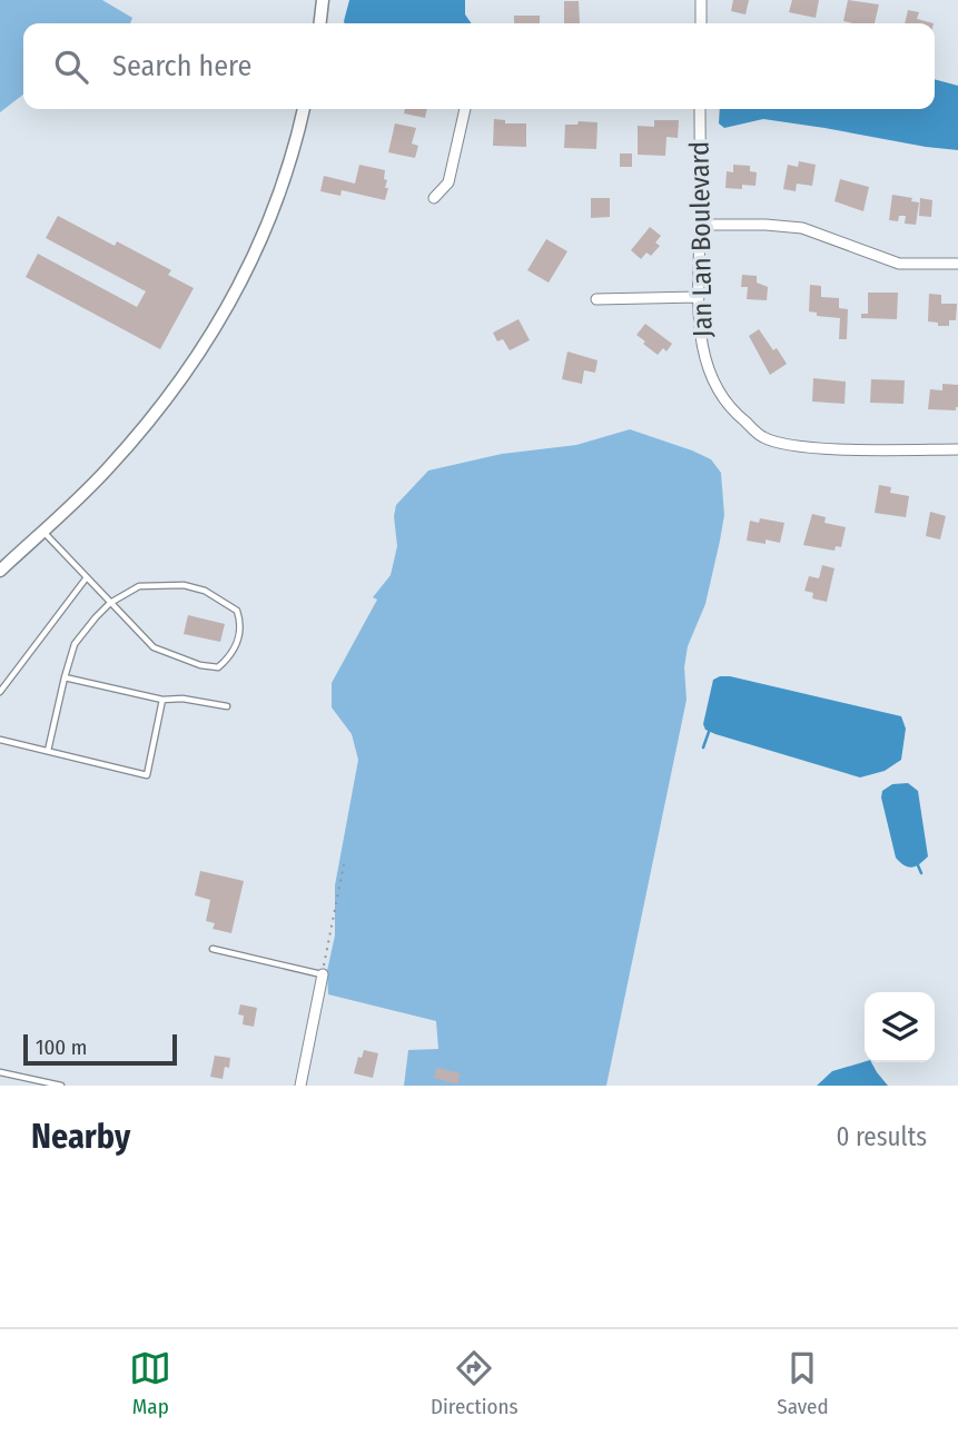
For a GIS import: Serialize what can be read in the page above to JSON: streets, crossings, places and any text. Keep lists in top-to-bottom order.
{
  "streets": {
    "street": ["Jan Lan Boulevard"]
  },
  "scale_bar": "100 m",
  "page": {
    "search": "Search here",
    "scale": "100 m",
    "heading": ["Nearby", "0 results"],
    "nav": ["Map", "Directions", "Saved"]
  }
}
